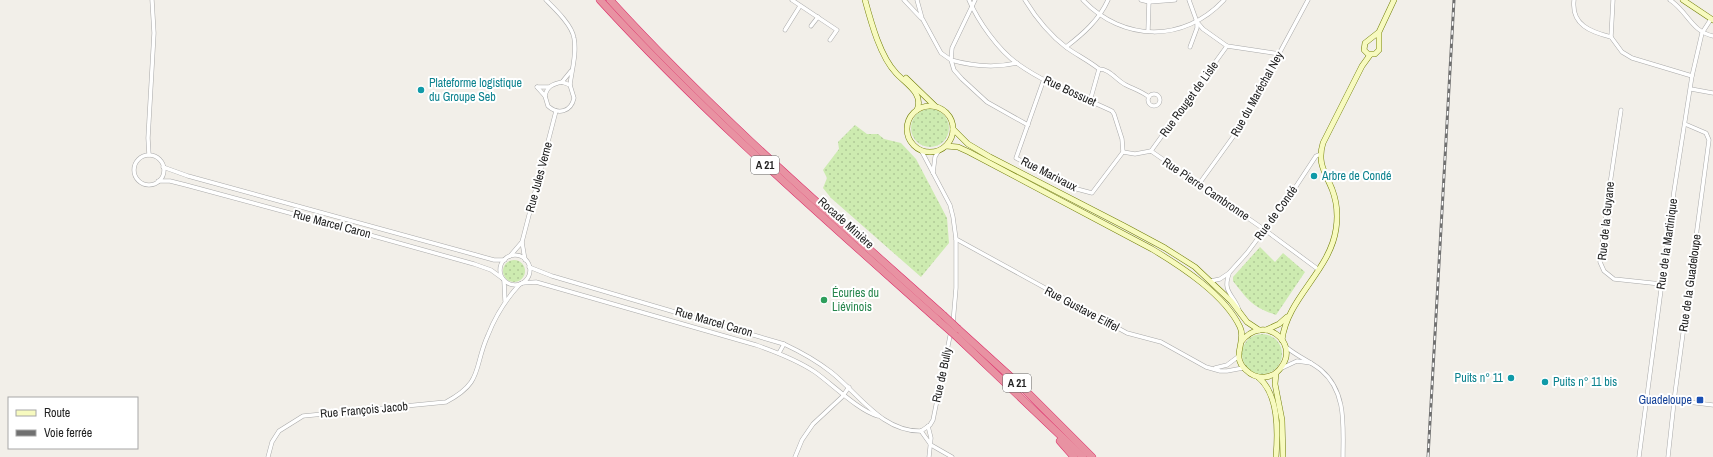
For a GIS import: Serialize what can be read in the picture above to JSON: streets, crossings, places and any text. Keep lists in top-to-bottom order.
{
  "streets": {
    "highway": ["A 21", "Rocade Minière"],
    "main road": ["Rue de Condé"],
    "street": [
      "Rue Bossuet",
      "Rue du Maréchal Ney",
      "Rue Rouget de Lisle",
      "Rue Marivaux",
      "Rue Jules Verne",
      "Rue Pierre Cambronne",
      "Rue de la Guyane",
      "Rue Marcel Caron",
      "Rue de la Martinique",
      "Rue de la Guadeloupe",
      "Rue Gustave Eiffel",
      "Rue de Bully",
      "Rue François Jacob"
    ]
  },
  "crossings": [
    ["Rue Bossuet", "Rue Marivaux"],
    ["Rue du Maréchal Ney", "Rue Pierre Cambronne"],
    ["Rue Rouget de Lisle", "Rue Pierre Cambronne"],
    ["Rue Jules Verne", "Rue Marcel Caron"],
    ["Rue Pierre Cambronne", "Rue de Condé"],
    ["Rue de la Guyane", "Rue de la Martinique"],
    ["Rue de la Martinique", "Rue de la Guadeloupe"],
    ["Rue Gustave Eiffel", "Rue de Bully"]
  ],
  "places": {
    "other": [
      "Plateforme logistique du Groupe Seb",
      "Arbre de Condé",
      "Écuries du Liévinois",
      "Puits n° 11",
      "Puits n° 11 bis"
    ],
    "transit": ["Guadeloupe"]
  },
  "legend": ["Route", "Voie ferrée"]
}
